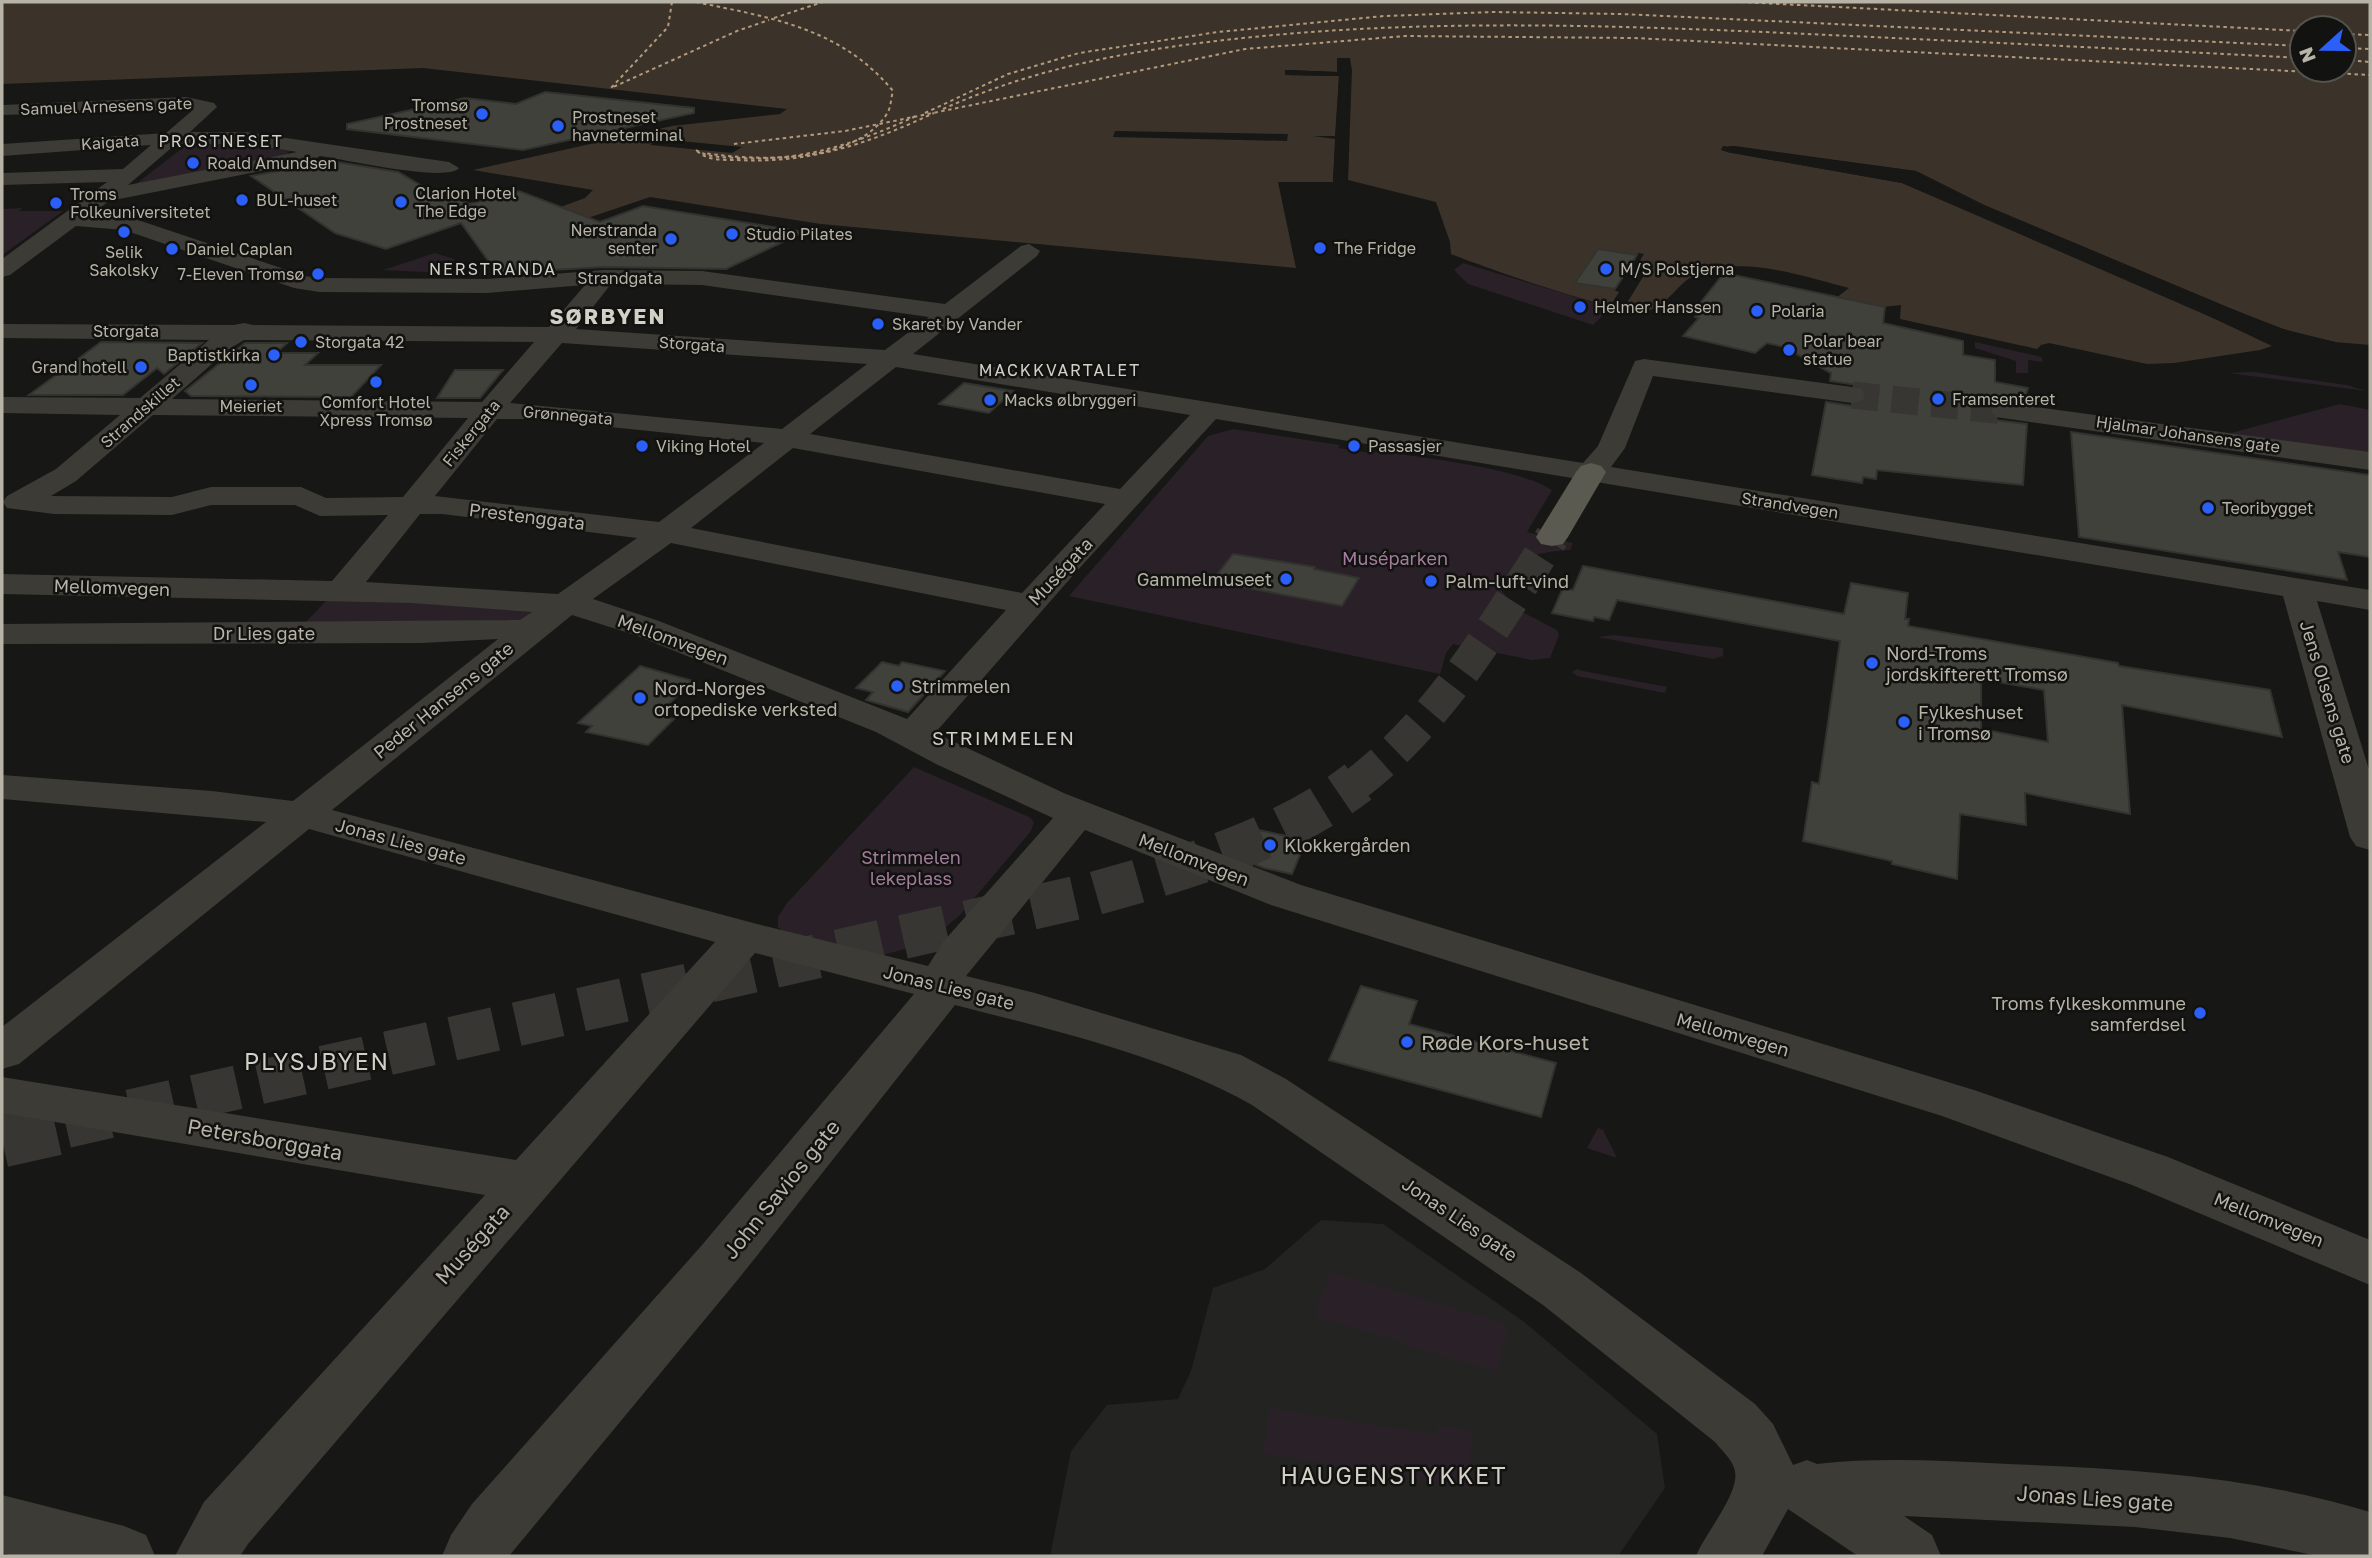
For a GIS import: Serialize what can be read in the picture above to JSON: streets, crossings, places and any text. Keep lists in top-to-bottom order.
{
  "streets": {
    "street": [
      "Samuel Arnesens gate",
      "Kaigata",
      "Strandgata",
      "Storgata",
      "Strandskillet",
      "Grønnegata",
      "Fiskergata",
      "Hjalmar Johansens gate",
      "Strandvegen",
      "Prestenggata",
      "Muségata",
      "Mellomvegen",
      "Dr Lies gate",
      "Jens Olsens gate",
      "Peder Hansens gate",
      "Jonas Lies gate",
      "Petersborggata",
      "John Savios gate"
    ]
  },
  "crossings": [
    ["Samuel Arnesens gate", "Kaigata"],
    ["Strandgata", "Strandskillet"],
    ["Strandgata", "Fiskergata"],
    ["Strandgata", "Peder Hansens gate"],
    ["Storgata", "Strandskillet"],
    ["Storgata", "Fiskergata"],
    ["Storgata", "Strandvegen"],
    ["Storgata", "Muségata"],
    ["Storgata", "Peder Hansens gate"],
    ["Strandskillet", "Grønnegata"],
    ["Strandskillet", "Prestenggata"],
    ["Grønnegata", "Fiskergata"],
    ["Grønnegata", "Muségata"],
    ["Grønnegata", "Peder Hansens gate"],
    ["Fiskergata", "Prestenggata"],
    ["Fiskergata", "Mellomvegen"],
    ["Strandvegen", "Muségata"],
    ["Strandvegen", "Jens Olsens gate"],
    ["Prestenggata", "Muségata"],
    ["Prestenggata", "Peder Hansens gate"],
    ["Muségata", "Mellomvegen"],
    ["Muségata", "Jonas Lies gate"],
    ["Muségata", "Petersborggata"],
    ["Mellomvegen", "Peder Hansens gate"],
    ["Mellomvegen", "John Savios gate"],
    ["Dr Lies gate", "Peder Hansens gate"],
    ["Peder Hansens gate", "Jonas Lies gate"],
    ["Jonas Lies gate", "John Savios gate"]
  ],
  "districts": [
    "PROSTNESET",
    "NERSTRANDA",
    "SØRBYEN",
    "MACKKVARTALET",
    "STRIMMELEN",
    "PLYSJBYEN",
    "HAUGENSTYKKET"
  ],
  "parks": ["Muséparken", "Strimmelen lekeplass"],
  "places": [
    "Tromsø Prostneset",
    "Prostneset havneterminal",
    "Roald Amundsen",
    "BUL-huset",
    "Clarion Hotel The Edge",
    "Troms Folkeuniversitetet",
    "Selik Sakolsky",
    "Studio Pilates",
    "Nerstranda senter",
    "The Fridge",
    "Daniel Caplan",
    "M/S Polstjerna",
    "7-Eleven Tromsø",
    "Helmer Hanssen",
    "Polaria",
    "Skaret by Vander",
    "Storgata 42",
    "Polar bear statue",
    "Baptistkirka",
    "Grand hotell",
    "Comfort Hotel Xpress Tromsø",
    "Meieriet",
    "Framsenteret",
    "Macks ølbryggeri",
    "Viking Hotel",
    "Passasjer",
    "Teoribygget",
    "Gammelmuseet",
    "Palm-luft-vind",
    "Nord-Troms jordskifterett Tromsø",
    "Strimmelen",
    "Nord-Norges ortopediske verksted",
    "Fylkeshuset i Tromsø",
    "Klokkergården",
    "Troms fylkeskommune samferdsel",
    "Røde Kors-huset"
  ],
  "north": "left"
}
